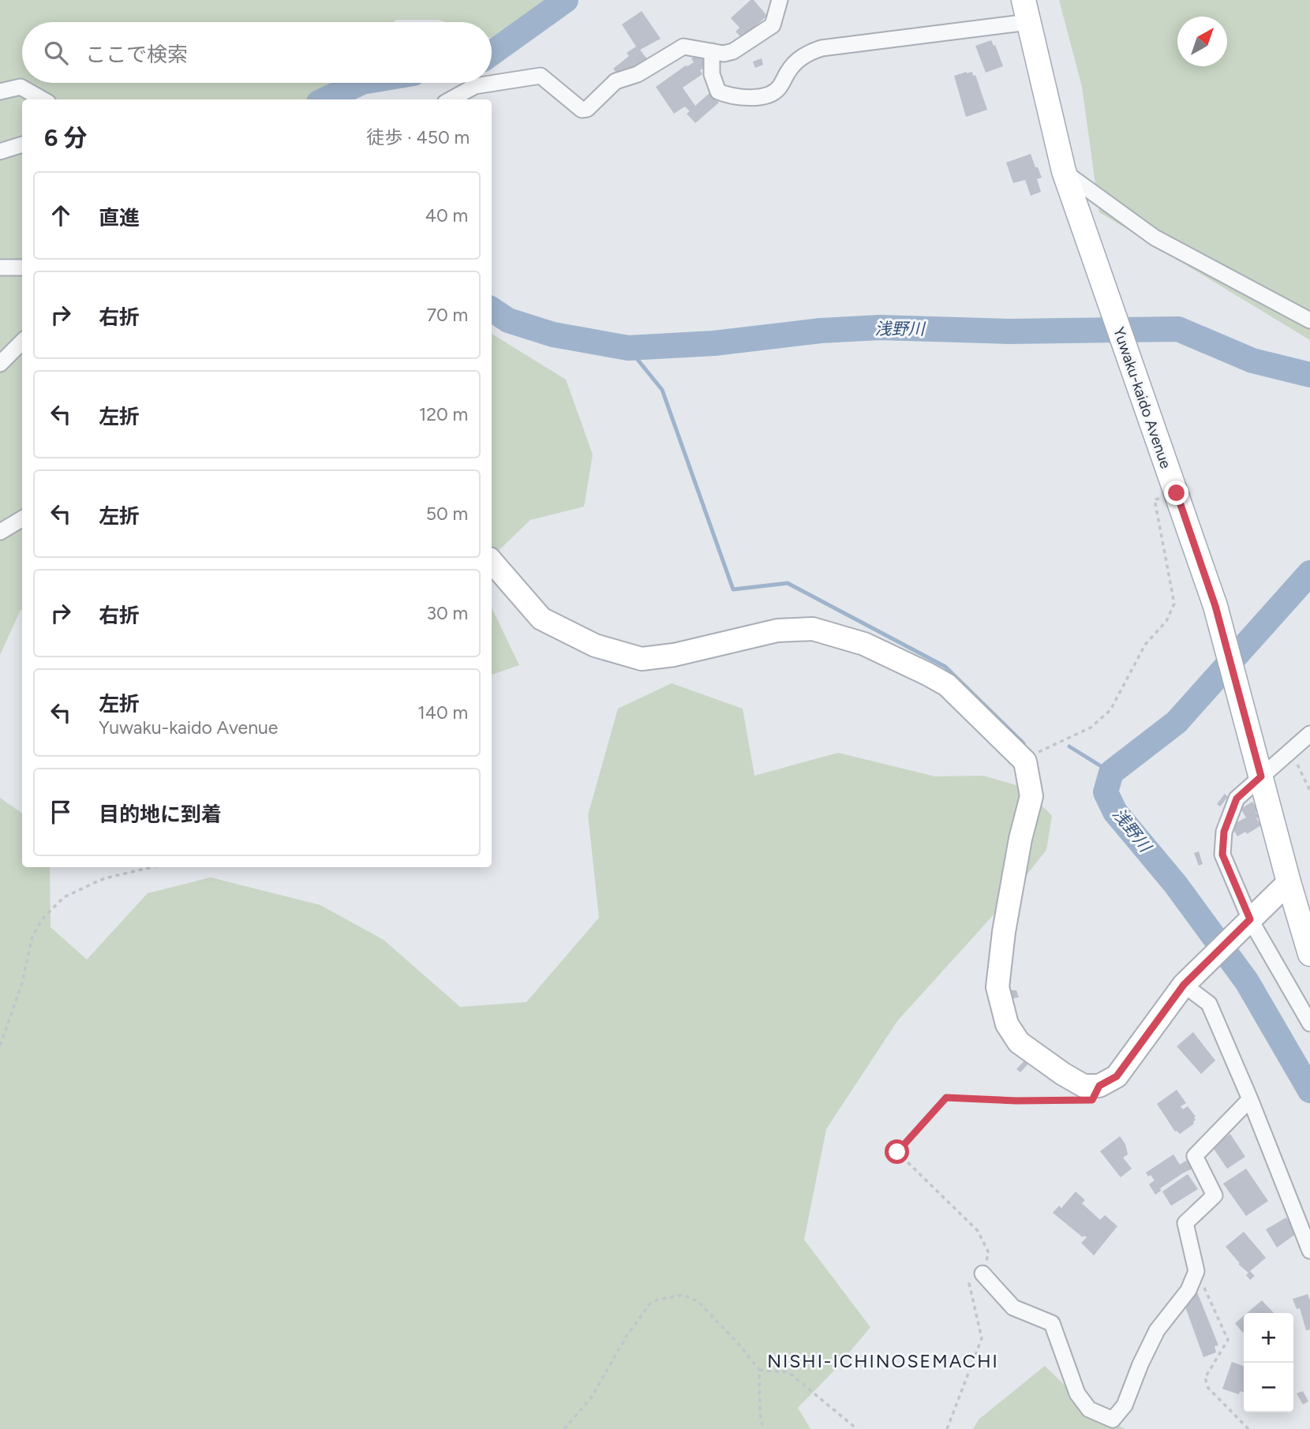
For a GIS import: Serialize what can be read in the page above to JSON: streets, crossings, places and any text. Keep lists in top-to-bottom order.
{
  "streets": {
    "main road": ["Yuwaku-kaido Avenue"]
  },
  "districts": ["NISHI-ICHINOSEMACHI"],
  "water": ["浅野川"],
  "north": "top right",
  "page": {
    "search": "ここで検索",
    "heading": ["6 分", "徒歩 · 450 m"],
    "list": [
      ["直進", "40 m"],
      ["右折", "70 m"],
      ["左折", "120 m"],
      ["左折", "50 m"],
      ["右折", "30 m"],
      ["左折", "Yuwaku-kaido Avenue", "140 m"],
      "目的地に到着"
    ],
    "map_buttons": ["+", "−"]
  }
}
